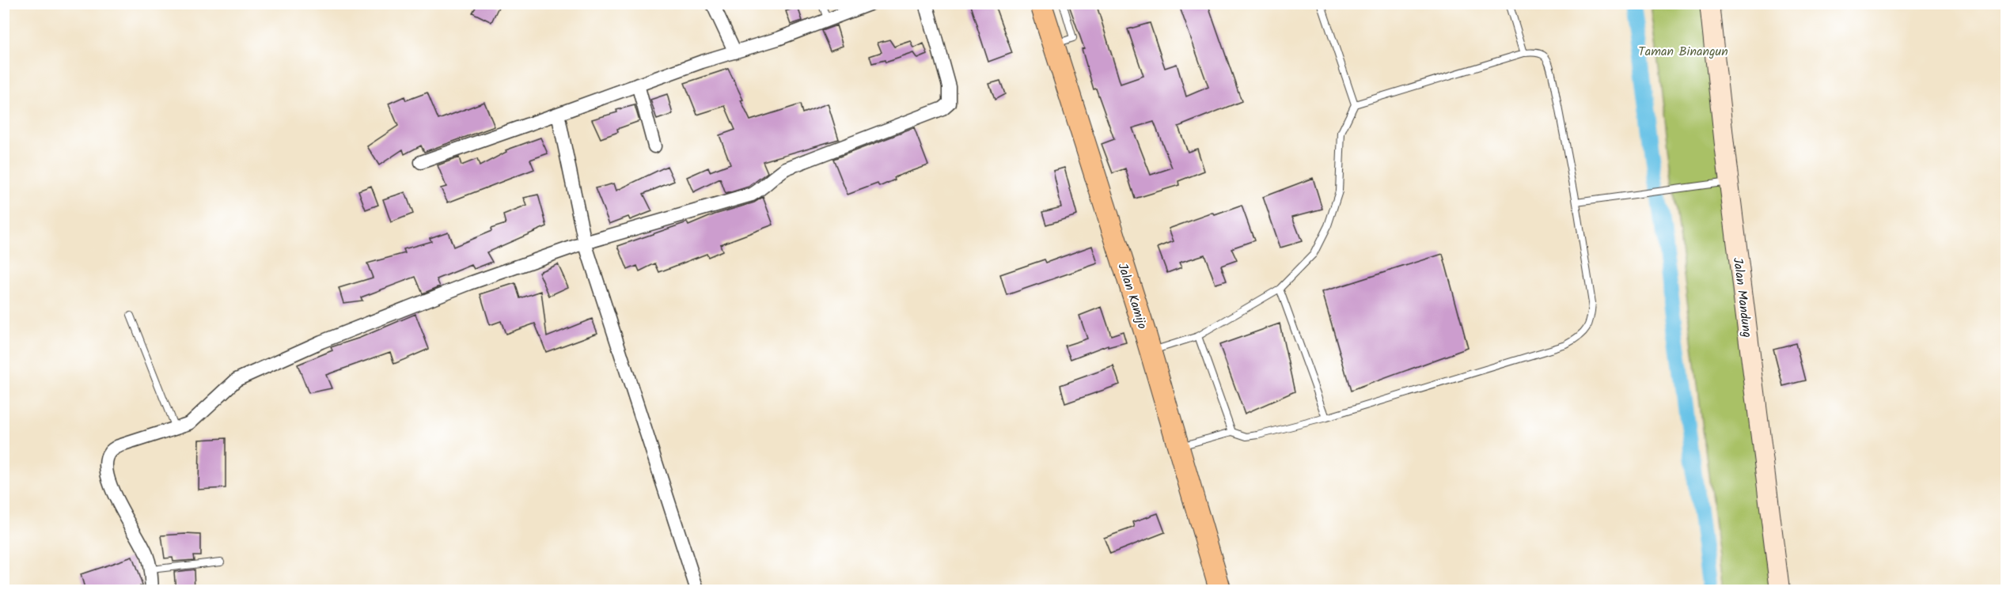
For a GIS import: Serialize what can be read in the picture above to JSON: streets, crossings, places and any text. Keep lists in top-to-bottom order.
{
  "streets": {
    "main road": ["Jalan Kamijo", "Jalan Mandung"]
  },
  "parks": ["Taman Binangun"]
}
